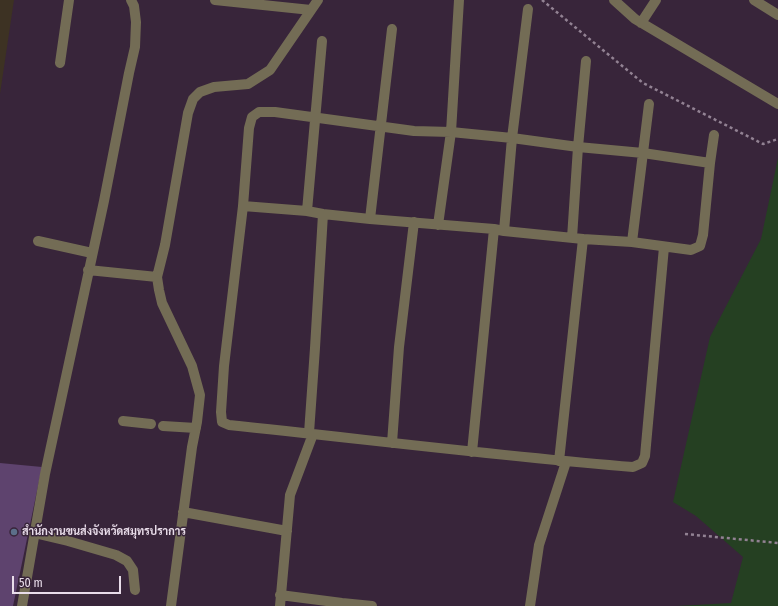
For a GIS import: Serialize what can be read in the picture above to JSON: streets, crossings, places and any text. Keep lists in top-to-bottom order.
{
  "places": ["สำนักงานขนส่งจังหวัดสมุทรปราการ"],
  "scale_bar": "50 m"
}
